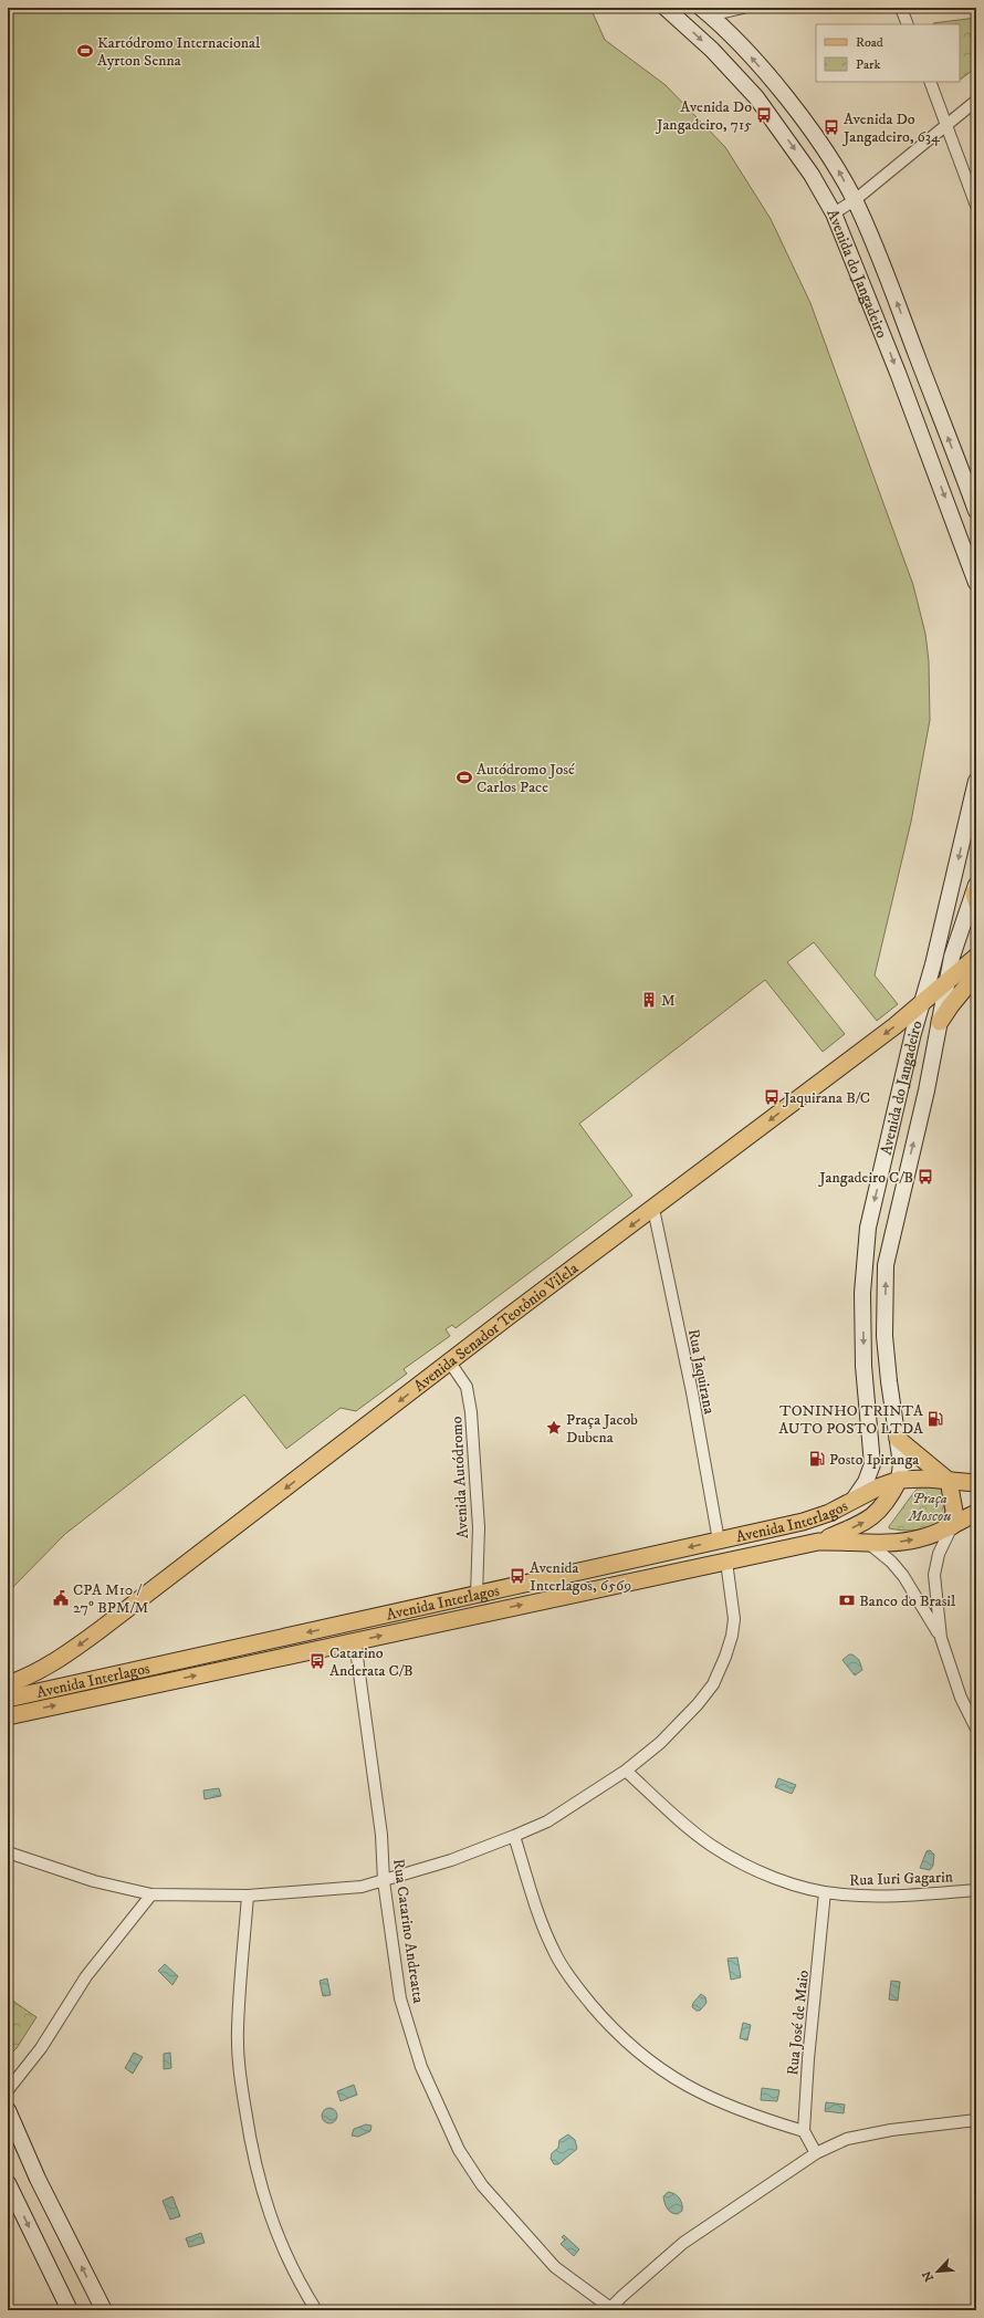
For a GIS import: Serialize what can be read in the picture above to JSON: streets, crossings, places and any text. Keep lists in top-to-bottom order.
{
  "streets": {
    "main road": ["Avenida Senador Teotônio Vilela", "Avenida Interlagos"],
    "street": [
      "Avenida do Jangadeiro",
      "Rua Jaquirana",
      "Avenida Autódromo",
      "Rua Iuri Gagarin",
      "Rua Catarino Andreatta",
      "Rua José de Maio"
    ]
  },
  "crossings": [
    ["Avenida do Jangadeiro", "Avenida Senador Teotônio Vilela"],
    ["Avenida do Jangadeiro", "Avenida Interlagos"],
    ["Avenida Senador Teotônio Vilela", "Rua Jaquirana"],
    ["Avenida Senador Teotônio Vilela", "Avenida Autódromo"],
    ["Rua Jaquirana", "Avenida Interlagos"],
    ["Avenida Autódromo", "Avenida Interlagos"],
    ["Avenida Interlagos", "Rua Catarino Andreatta"],
    ["Rua Iuri Gagarin", "Rua José de Maio"]
  ],
  "one_way": ["Avenida Senador Teotônio Vilela"],
  "parks": ["Praça Moscou"],
  "places": {
    "sports": ["Kartódromo Internacional Ayrton Senna", "Autódromo José Carlos Pace"],
    "bus stop": [
      "Avenida Do Jangadeiro, 715",
      "Avenida Do Jangadeiro, 634",
      "Jaquirana B/C",
      "Jangadeiro C/B",
      "Avenida Interlagos, 6569",
      "Catarino Anderata C/B"
    ],
    "building": ["M"],
    "fuel station": ["TONINHO TRINTA AUTO POSTO LTDA", "Posto Ipiranga"],
    "place": ["Praça Jacob Dubena"],
    "public building": ["CPA M10 / 27º BPM/M"],
    "bank": ["Banco do Brasil"]
  },
  "legend": ["Road", "Park"],
  "north": "bottom left"
}
